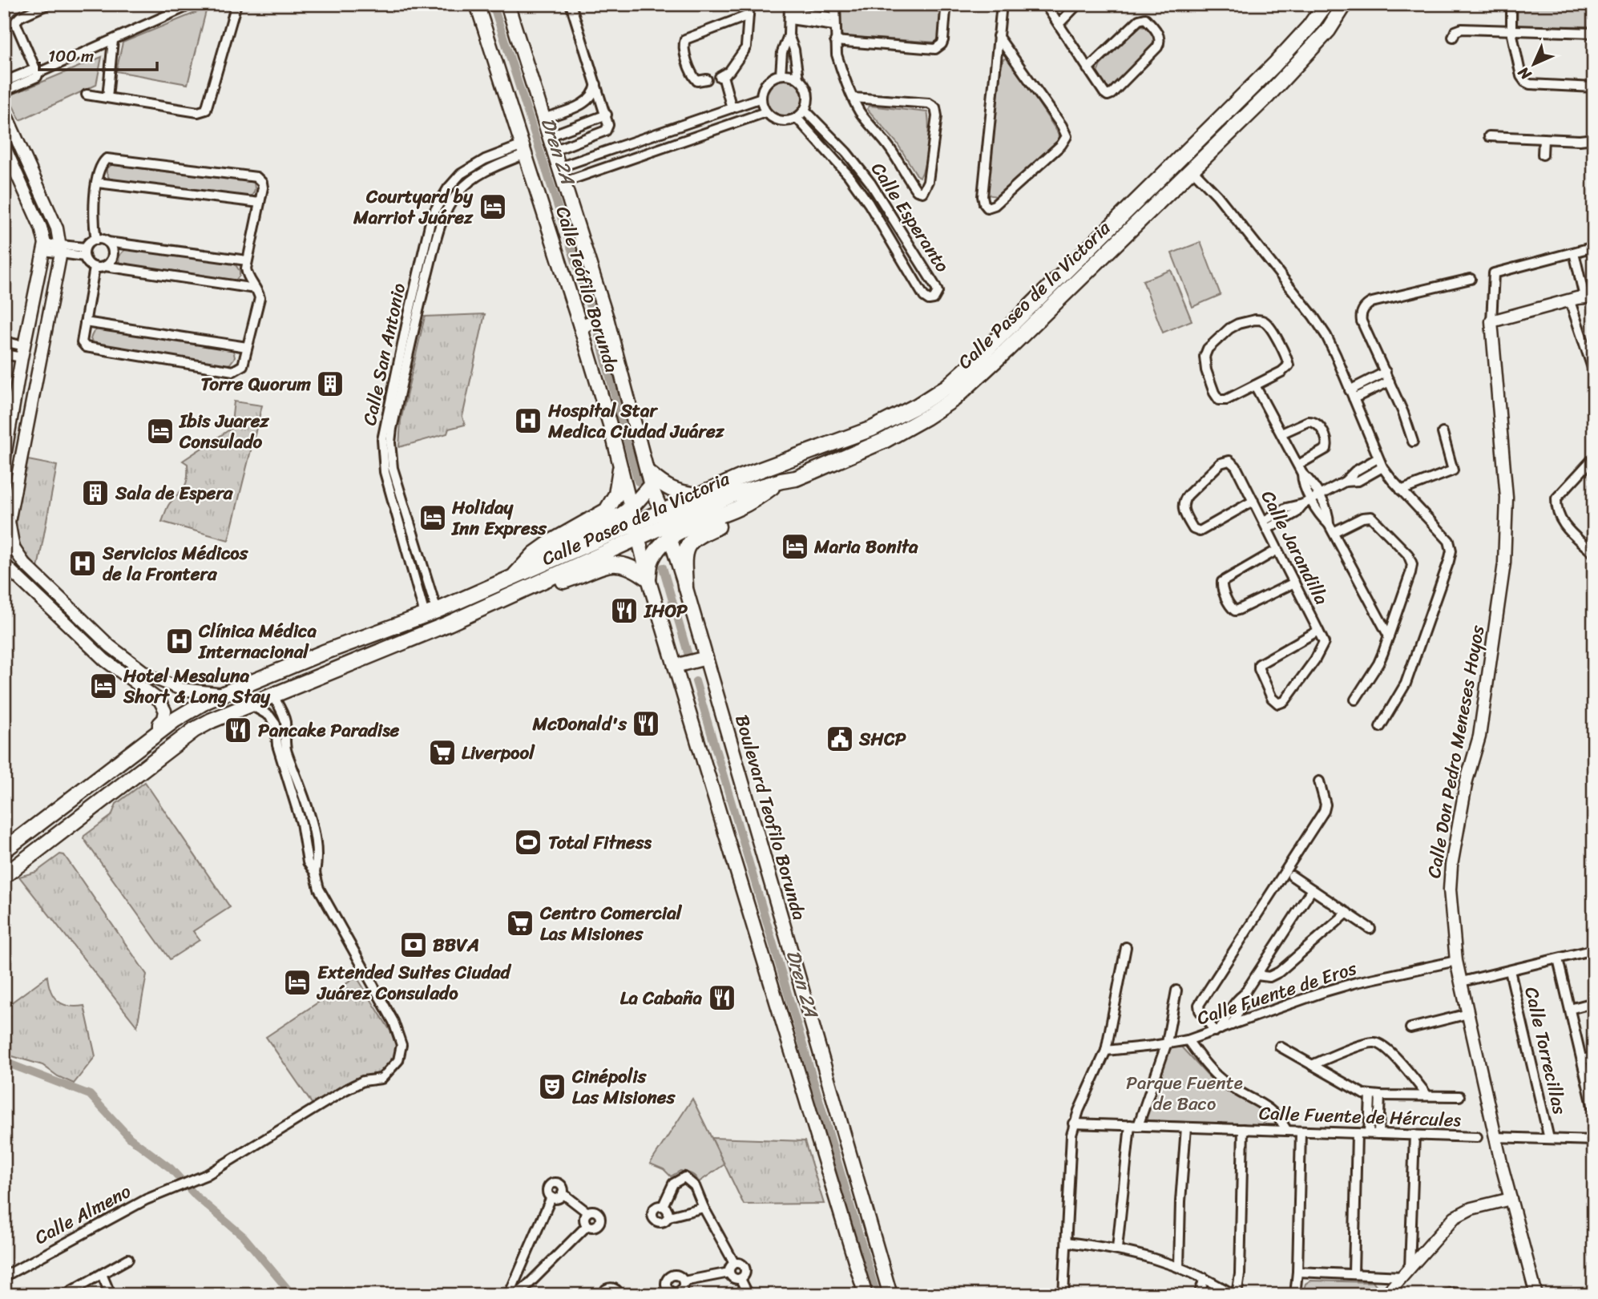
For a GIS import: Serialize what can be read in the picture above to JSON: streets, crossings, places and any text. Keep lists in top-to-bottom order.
{
  "streets": {
    "main road": ["Calle Teófilo Borunda", "Calle Paseo de la Victoria", "Boulevard Teofilo Borunda"],
    "street": [
      "Calle Esperanto",
      "Calle San Antonio",
      "Calle Jarandilla",
      "Calle Don Pedro Meneses Hoyos",
      "Calle Fuente de Eros",
      "Calle Torrecillas",
      "Calle Fuente de Hércules",
      "Calle Almeno"
    ]
  },
  "crossings": [
    ["Calle Teófilo Borunda", "Calle Paseo de la Victoria"],
    ["Calle Teófilo Borunda", "Calle San Antonio"],
    ["Calle Teófilo Borunda", "Boulevard Teofilo Borunda"],
    ["Calle Paseo de la Victoria", "Calle San Antonio"],
    ["Calle Paseo de la Victoria", "Boulevard Teofilo Borunda"],
    ["Calle Paseo de la Victoria", "Calle Almeno"],
    ["Calle Don Pedro Meneses Hoyos", "Calle Fuente de Eros"]
  ],
  "water": ["Dren 2A"],
  "parks": ["Parque Fuente de Baco"],
  "places": {
    "hotel": [
      "Courtyard by Marriot Juárez",
      "Ibis Juarez Consulado",
      "Holiday Inn Express",
      "Maria Bonita",
      "Hotel Mesaluna Short & Long Stay",
      "Extended Suites Ciudad Juárez Consulado"
    ],
    "building": ["Torre Quorum", "Sala de Espera"],
    "hospital": ["Hospital Star Medica Ciudad Juárez", "Servicios Médicos de la Frontera", "Clínica Médica Internacional"],
    "restaurant": [
      "IHOP",
      "McDonald's",
      "Pancake Paradise",
      "La Cabaña"
    ],
    "public building": ["SHCP"],
    "supermarket": ["Liverpool", "Centro Comercial Las Misiones"],
    "sports": ["Total Fitness"],
    "bank": ["BBVA"],
    "theatre": ["Cinépolis Las Misiones"]
  },
  "scale_bar": "100 m",
  "north": "bottom left"
}
